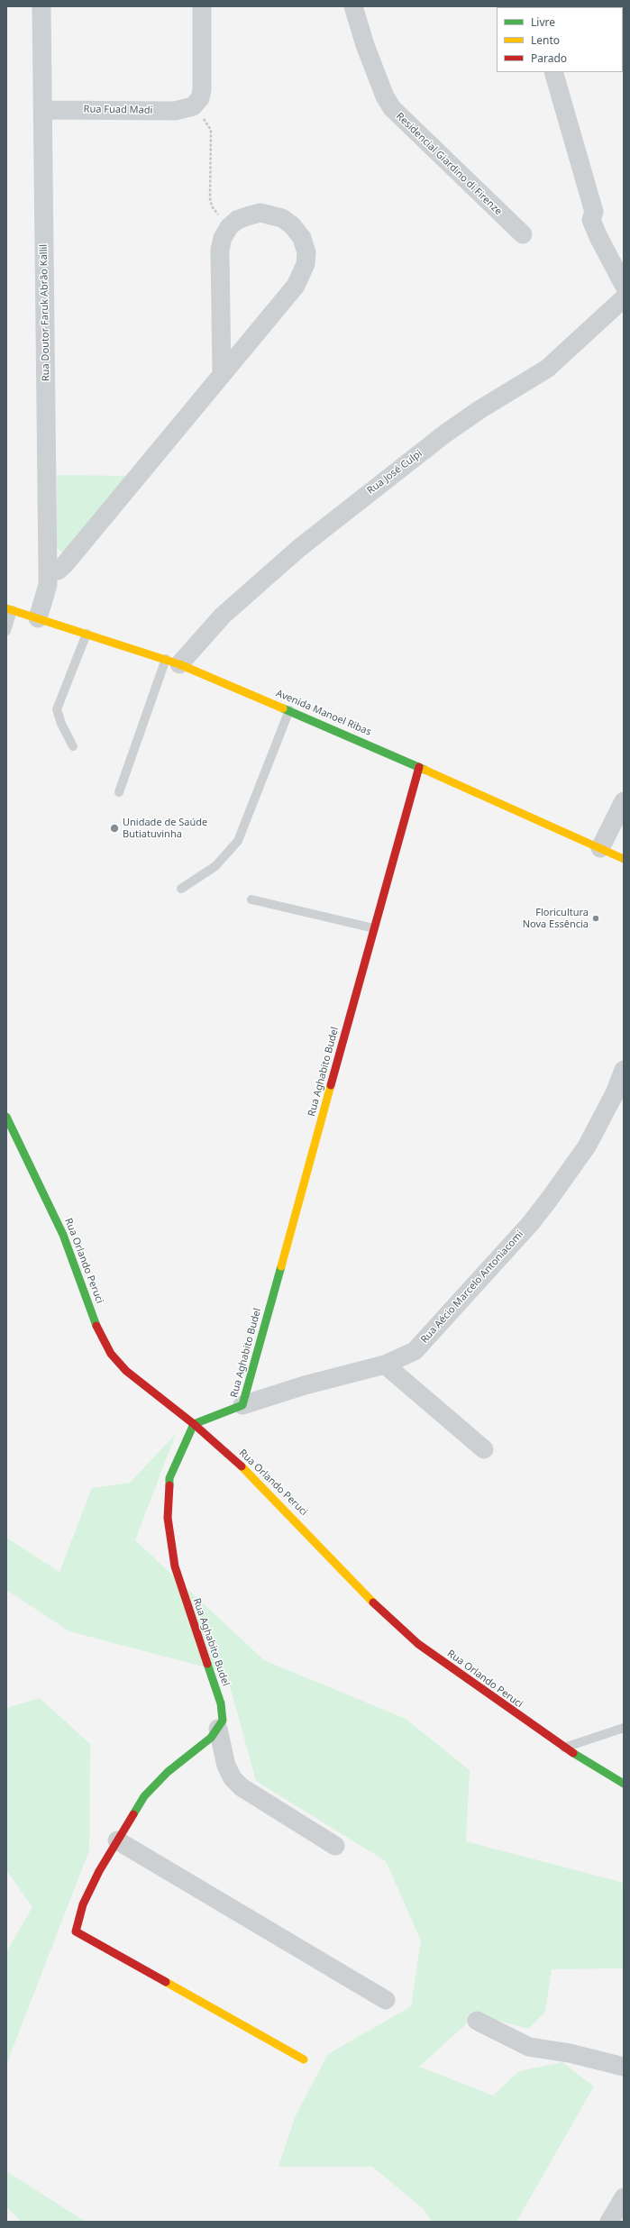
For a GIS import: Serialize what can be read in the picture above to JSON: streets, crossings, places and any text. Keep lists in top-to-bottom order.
{
  "streets": {
    "street": [
      "Rua Fuad Madi",
      "Residencial Giardino di Firenze",
      "Rua Doutor Faruk Abrão Kallil",
      "Rua José Culpi",
      "Avenida Manoel Ribas",
      "Rua Aghabito Budel",
      "Rua Orlando Peruci",
      "Rua Aécio Marcelo Antoniacomi"
    ]
  },
  "crossings": [
    ["Rua Fuad Madi", "Rua Doutor Faruk Abrão Kallil"],
    ["Rua Doutor Faruk Abrão Kallil", "Avenida Manoel Ribas"],
    ["Rua José Culpi", "Avenida Manoel Ribas"],
    ["Avenida Manoel Ribas", "Rua Aghabito Budel"],
    ["Rua Aghabito Budel", "Rua Orlando Peruci"],
    ["Rua Aghabito Budel", "Rua Aécio Marcelo Antoniacomi"]
  ],
  "places": ["Unidade de Saúde Butiatuvinha", "Floricultura Nova Essência"],
  "legend": ["Livre", "Lento", "Parado"]
}
